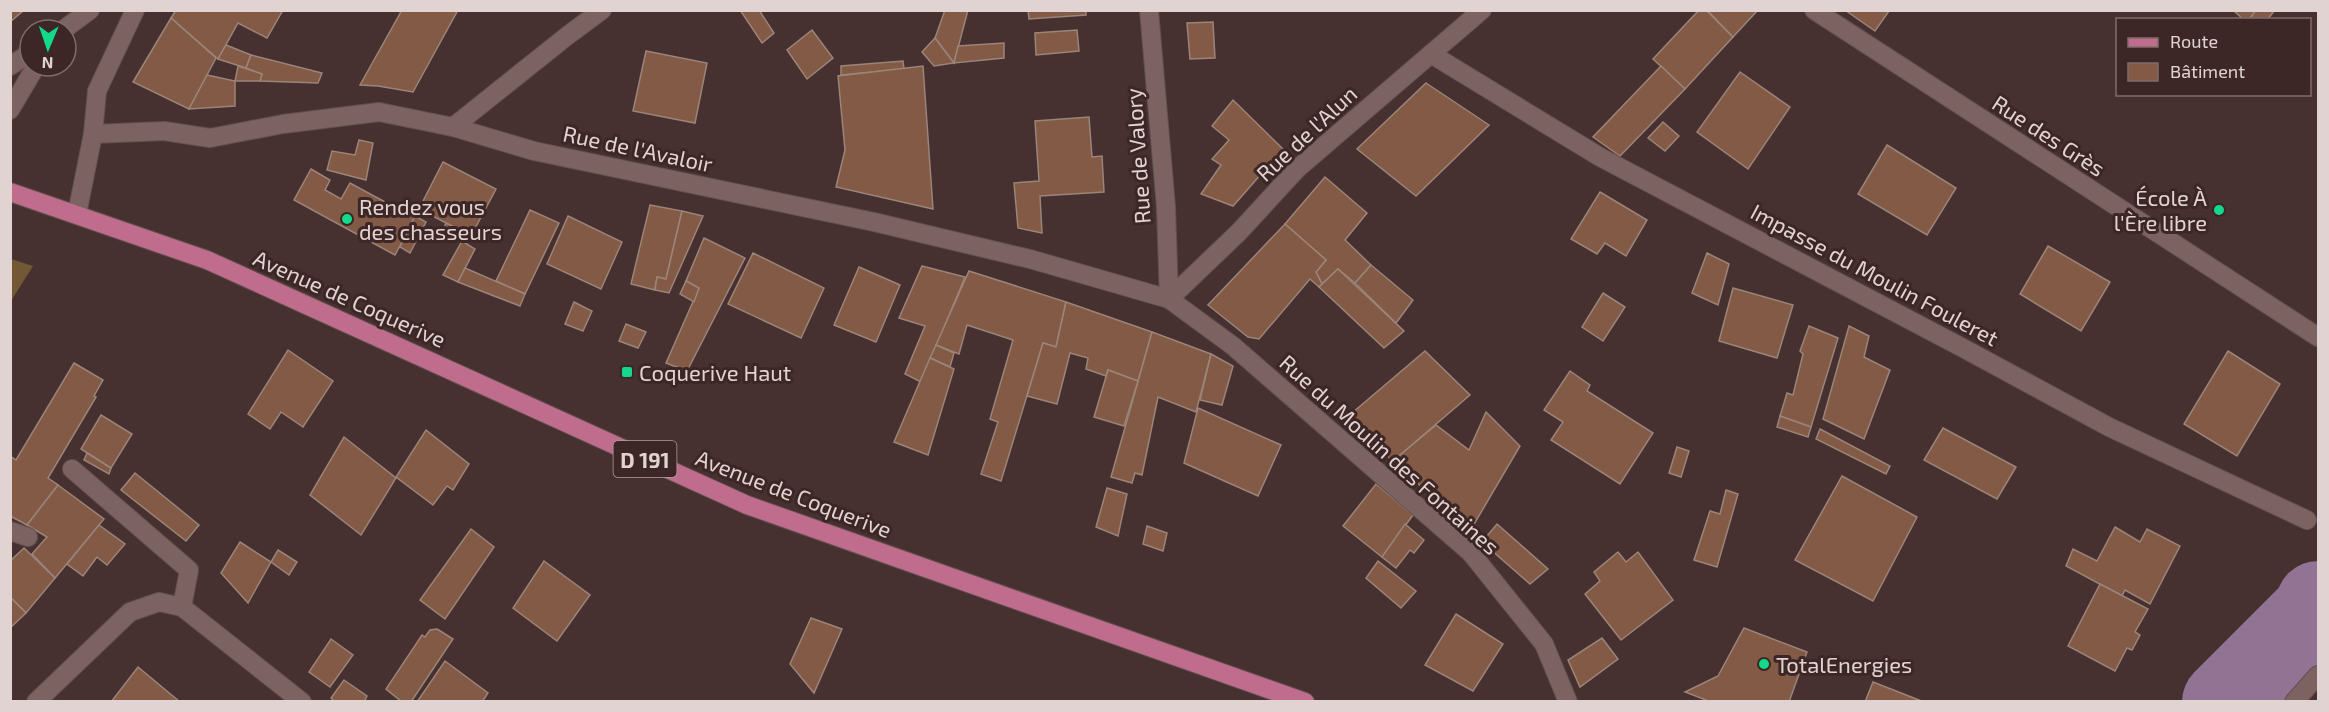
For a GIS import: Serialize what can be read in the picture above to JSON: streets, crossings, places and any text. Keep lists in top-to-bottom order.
{
  "streets": {
    "main road": ["Avenue de Coquerive", "D 191"],
    "street": [
      "Rue de l'Alun",
      "Rue des Grès",
      "Rue de l'Avaloir",
      "Rue de Valory",
      "Impasse du Moulin Fouleret",
      "Rue du Moulin des Fontaines"
    ]
  },
  "crossings": [
    ["Rue de l'Alun", "Rue de l'Avaloir"],
    ["Rue de l'Alun", "Rue de Valory"],
    ["Rue de l'Alun", "Impasse du Moulin Fouleret"],
    ["Rue de l'Alun", "Rue du Moulin des Fontaines"],
    ["Rue de l'Avaloir", "Rue de Valory"],
    ["Rue de l'Avaloir", "Rue du Moulin des Fontaines"],
    ["Rue de Valory", "Rue du Moulin des Fontaines"]
  ],
  "places": {
    "other": ["École À l'Ère libre", "Rendez vous des chasseurs", "TotalEnergies"],
    "transit": ["Coquerive Haut"]
  },
  "legend": ["Route", "Bâtiment"],
  "north": "bottom"
}
